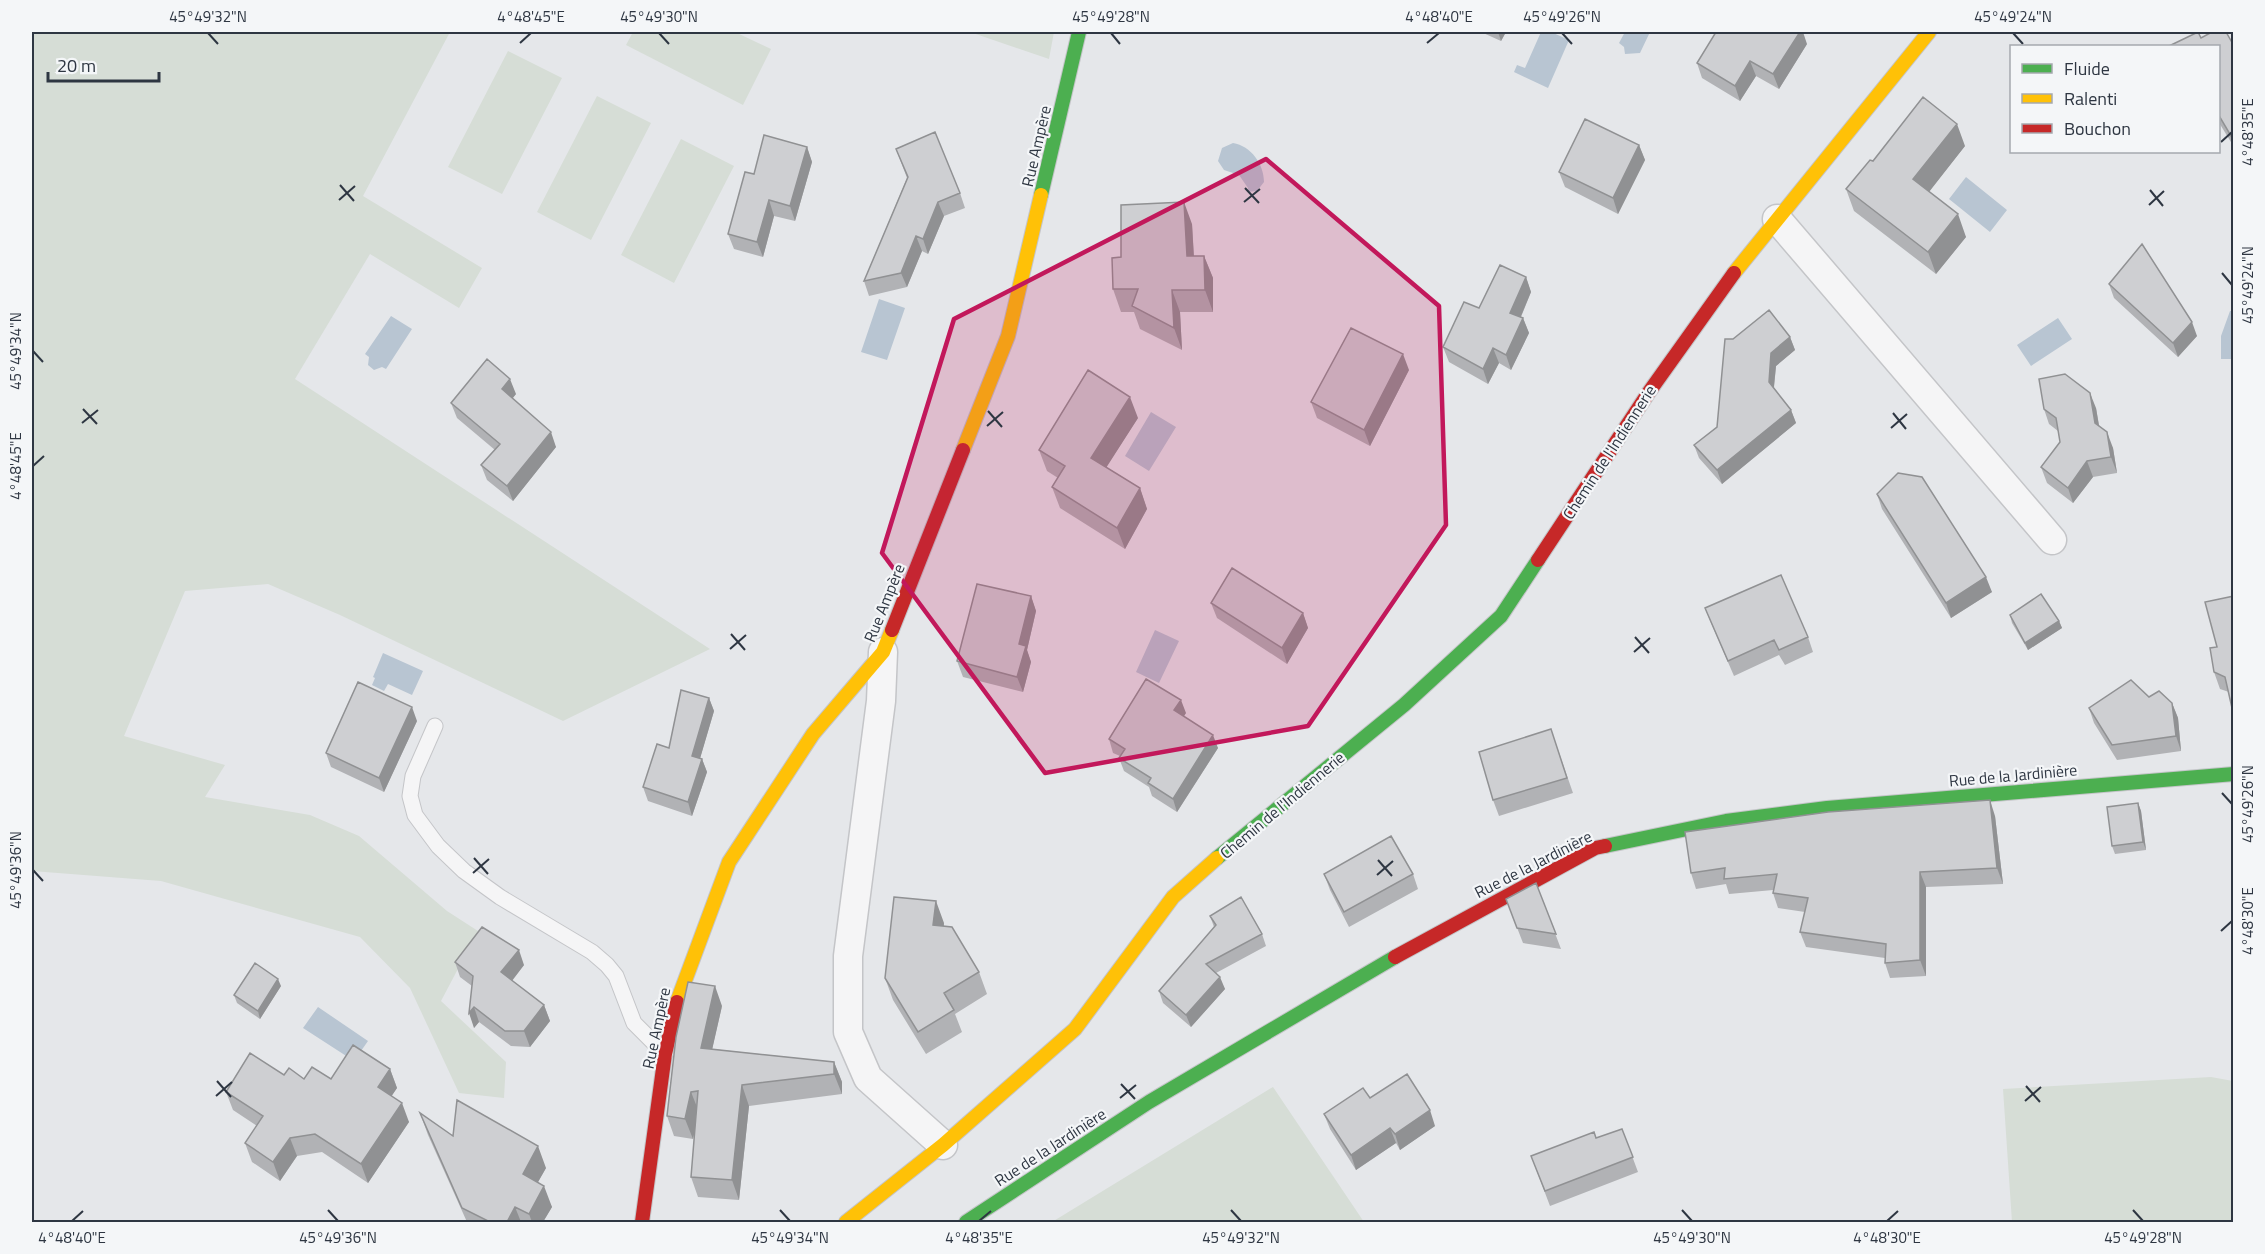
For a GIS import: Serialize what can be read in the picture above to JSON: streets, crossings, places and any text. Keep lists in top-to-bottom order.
{
  "streets": {
    "street": ["Rue Ampère", "Chemin de l'Indiennerie", "Rue de la Jardinière"]
  },
  "legend": ["Fluide", "Ralenti", "Bouchon"],
  "scale_bar": "20 m",
  "coordinates": [
    "45°49'32\"N",
    "4°48'45\"E",
    "45°49'30\"N",
    "45°49'28\"N",
    "4°48'40\"E",
    "45°49'26\"N",
    "45°49'24\"N",
    "4°48'35\"E",
    "45°49'34\"N",
    "45°49'36\"N",
    "4°48'30\"E"
  ]
}
